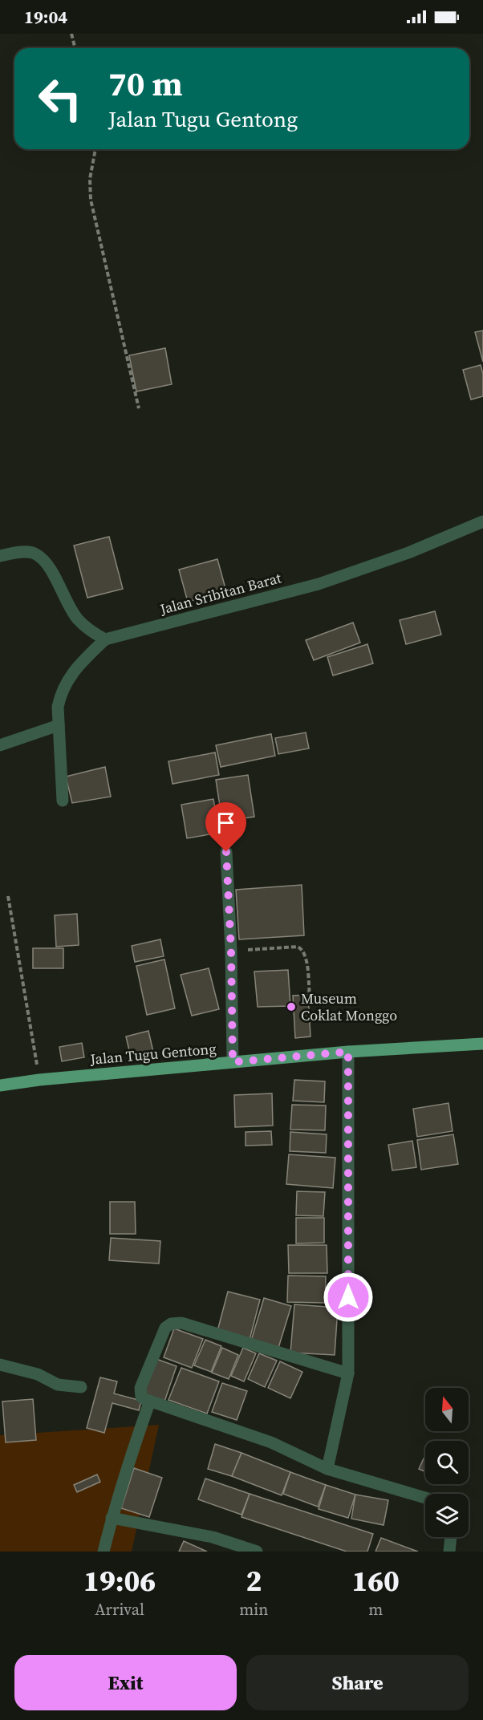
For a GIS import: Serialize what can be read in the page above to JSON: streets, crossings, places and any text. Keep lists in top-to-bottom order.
{
  "streets": {
    "main road": ["Jalan Tugu Gentong"],
    "street": ["Jalan Sribitan Barat"]
  },
  "places": ["Museum Coklat Monggo"],
  "north": "top",
  "page": {
    "status": "19:04",
    "turn": ["70 m", "Jalan Tugu Gentong"],
    "eta": [
      "19:06",
      "Arrival",
      "2",
      "min",
      "160",
      "m"
    ],
    "buttons": ["Exit", "Share"]
  }
}
